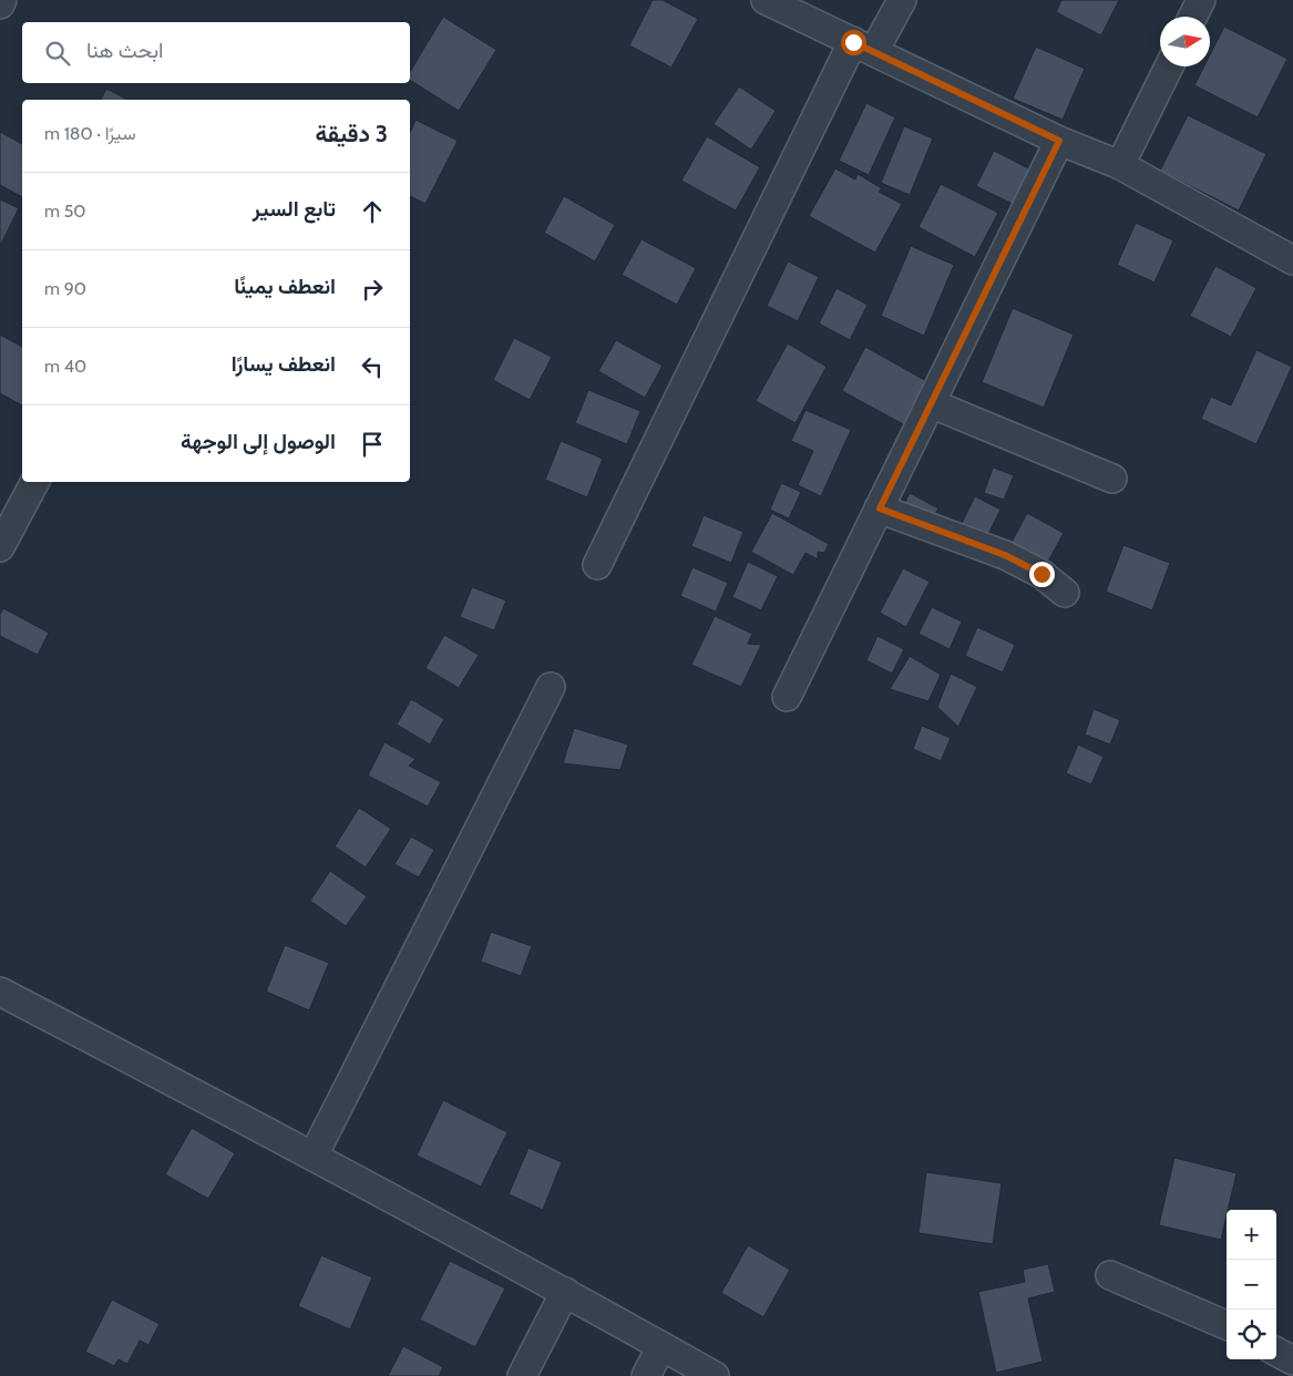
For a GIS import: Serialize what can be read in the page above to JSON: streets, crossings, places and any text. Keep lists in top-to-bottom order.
{
  "north": "right",
  "page": {
    "search": "ابحث هنا",
    "heading": ["3 دقيقة", "سيرًا · 180 m"],
    "list": [
      ["تابع السير", "50 m"],
      ["انعطف يمينًا", "90 m"],
      ["انعطف يسارًا", "40 m"],
      "الوصول إلى الوجهة"
    ],
    "map_buttons": ["+", "−"]
  }
}
